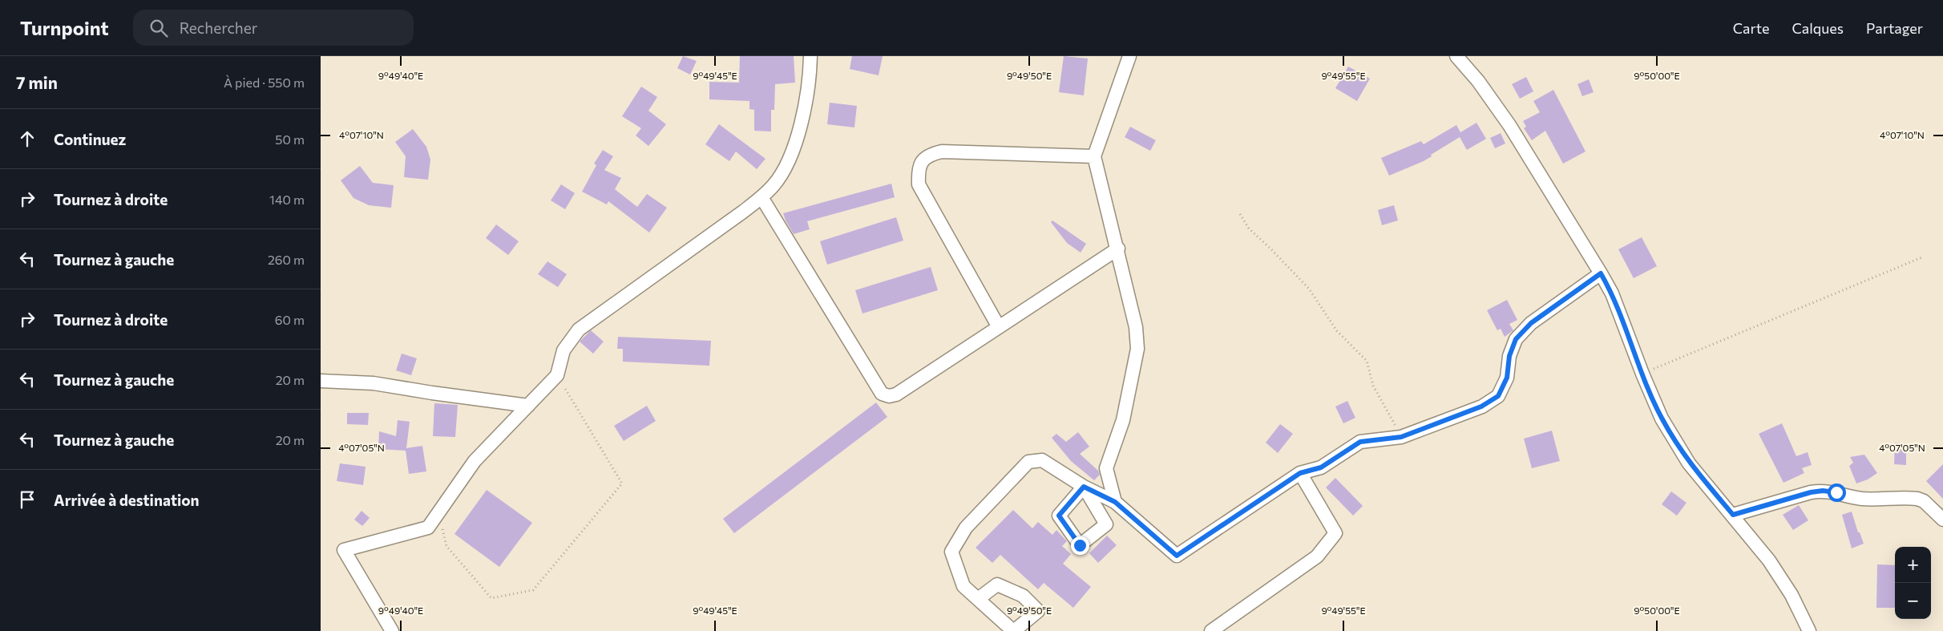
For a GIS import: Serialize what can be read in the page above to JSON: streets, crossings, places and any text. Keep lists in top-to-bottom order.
{
  "page": {
    "header": "Turnpoint",
    "search": "Rechercher",
    "nav": ["Carte", "Calques", "Partager"],
    "heading": ["7 min", "À pied · 550 m"],
    "list": [
      ["Continuez", "50 m"],
      ["Tournez à droite", "140 m"],
      ["Tournez à gauche", "260 m"],
      ["Tournez à droite", "60 m"],
      ["Tournez à gauche", "20 m"],
      ["Tournez à gauche", "20 m"],
      "Arrivée à destination"
    ],
    "map_buttons": ["+", "−"]
  },
  "coordinates": [
    "9°49'40\"E",
    "9°49'45\"E",
    "9°49'50\"E",
    "9°49'55\"E",
    "9°50'00\"E",
    "4°07'10\"N",
    "4°07'05\"N"
  ]
}
